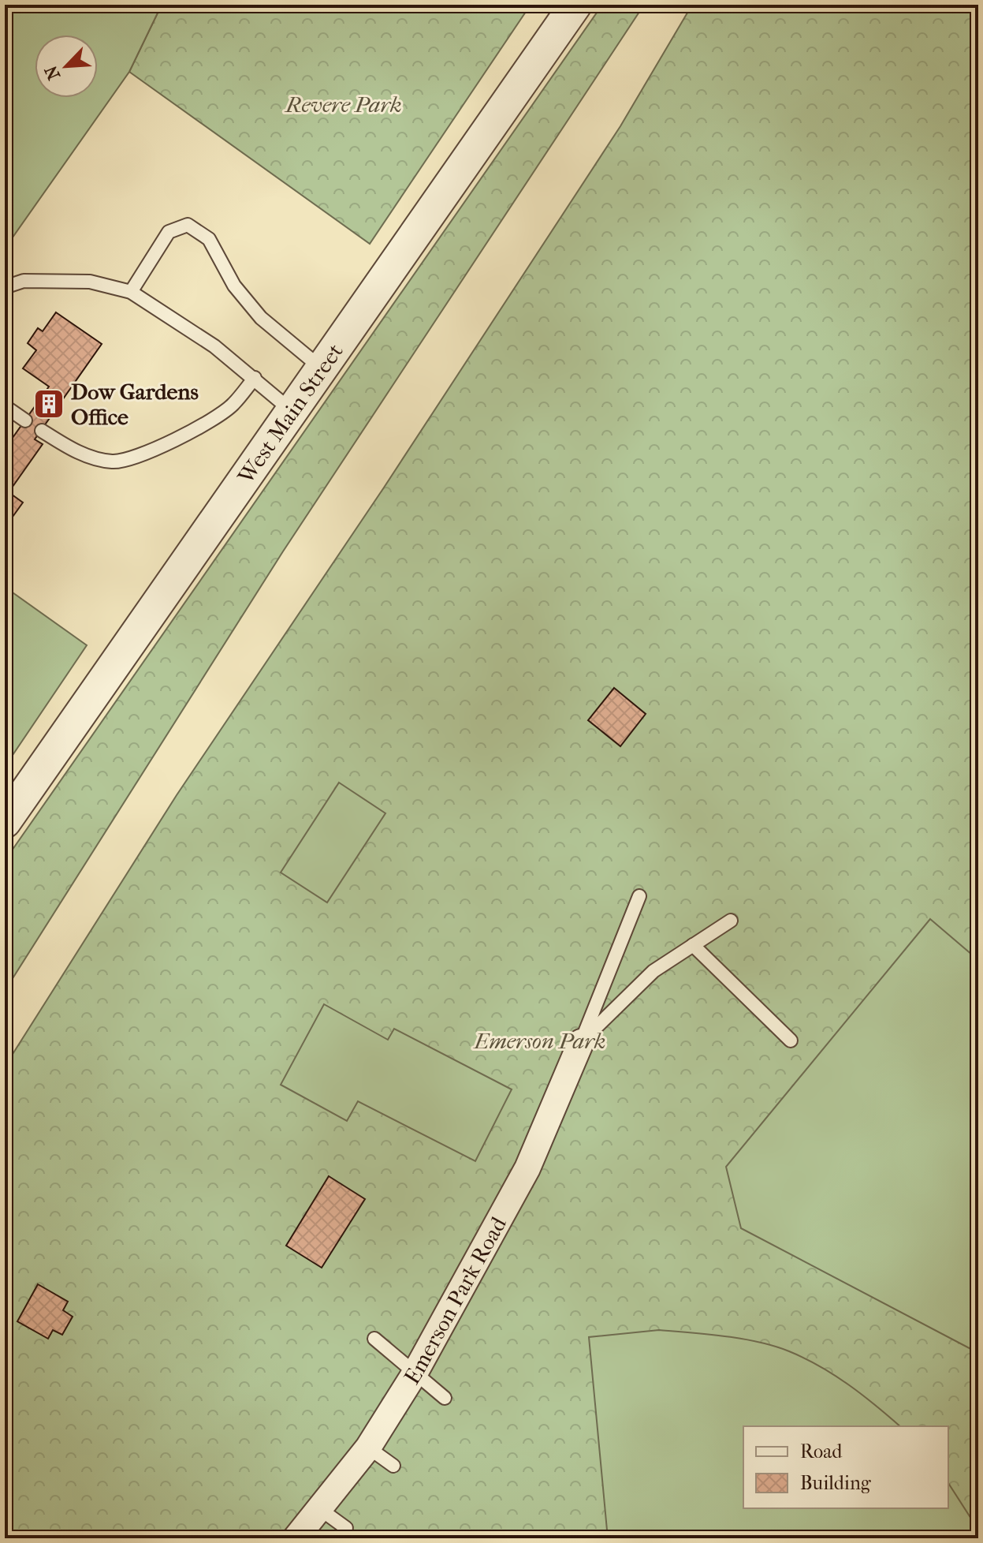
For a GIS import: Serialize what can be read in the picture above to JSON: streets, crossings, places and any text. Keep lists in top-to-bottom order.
{
  "streets": {
    "street": ["West Main Street", "Emerson Park Road"]
  },
  "parks": ["Revere Park", "Emerson Park"],
  "places": {
    "building": ["Dow Gardens Office"]
  },
  "legend": ["Road", "Building"],
  "north": "bottom left"
}
